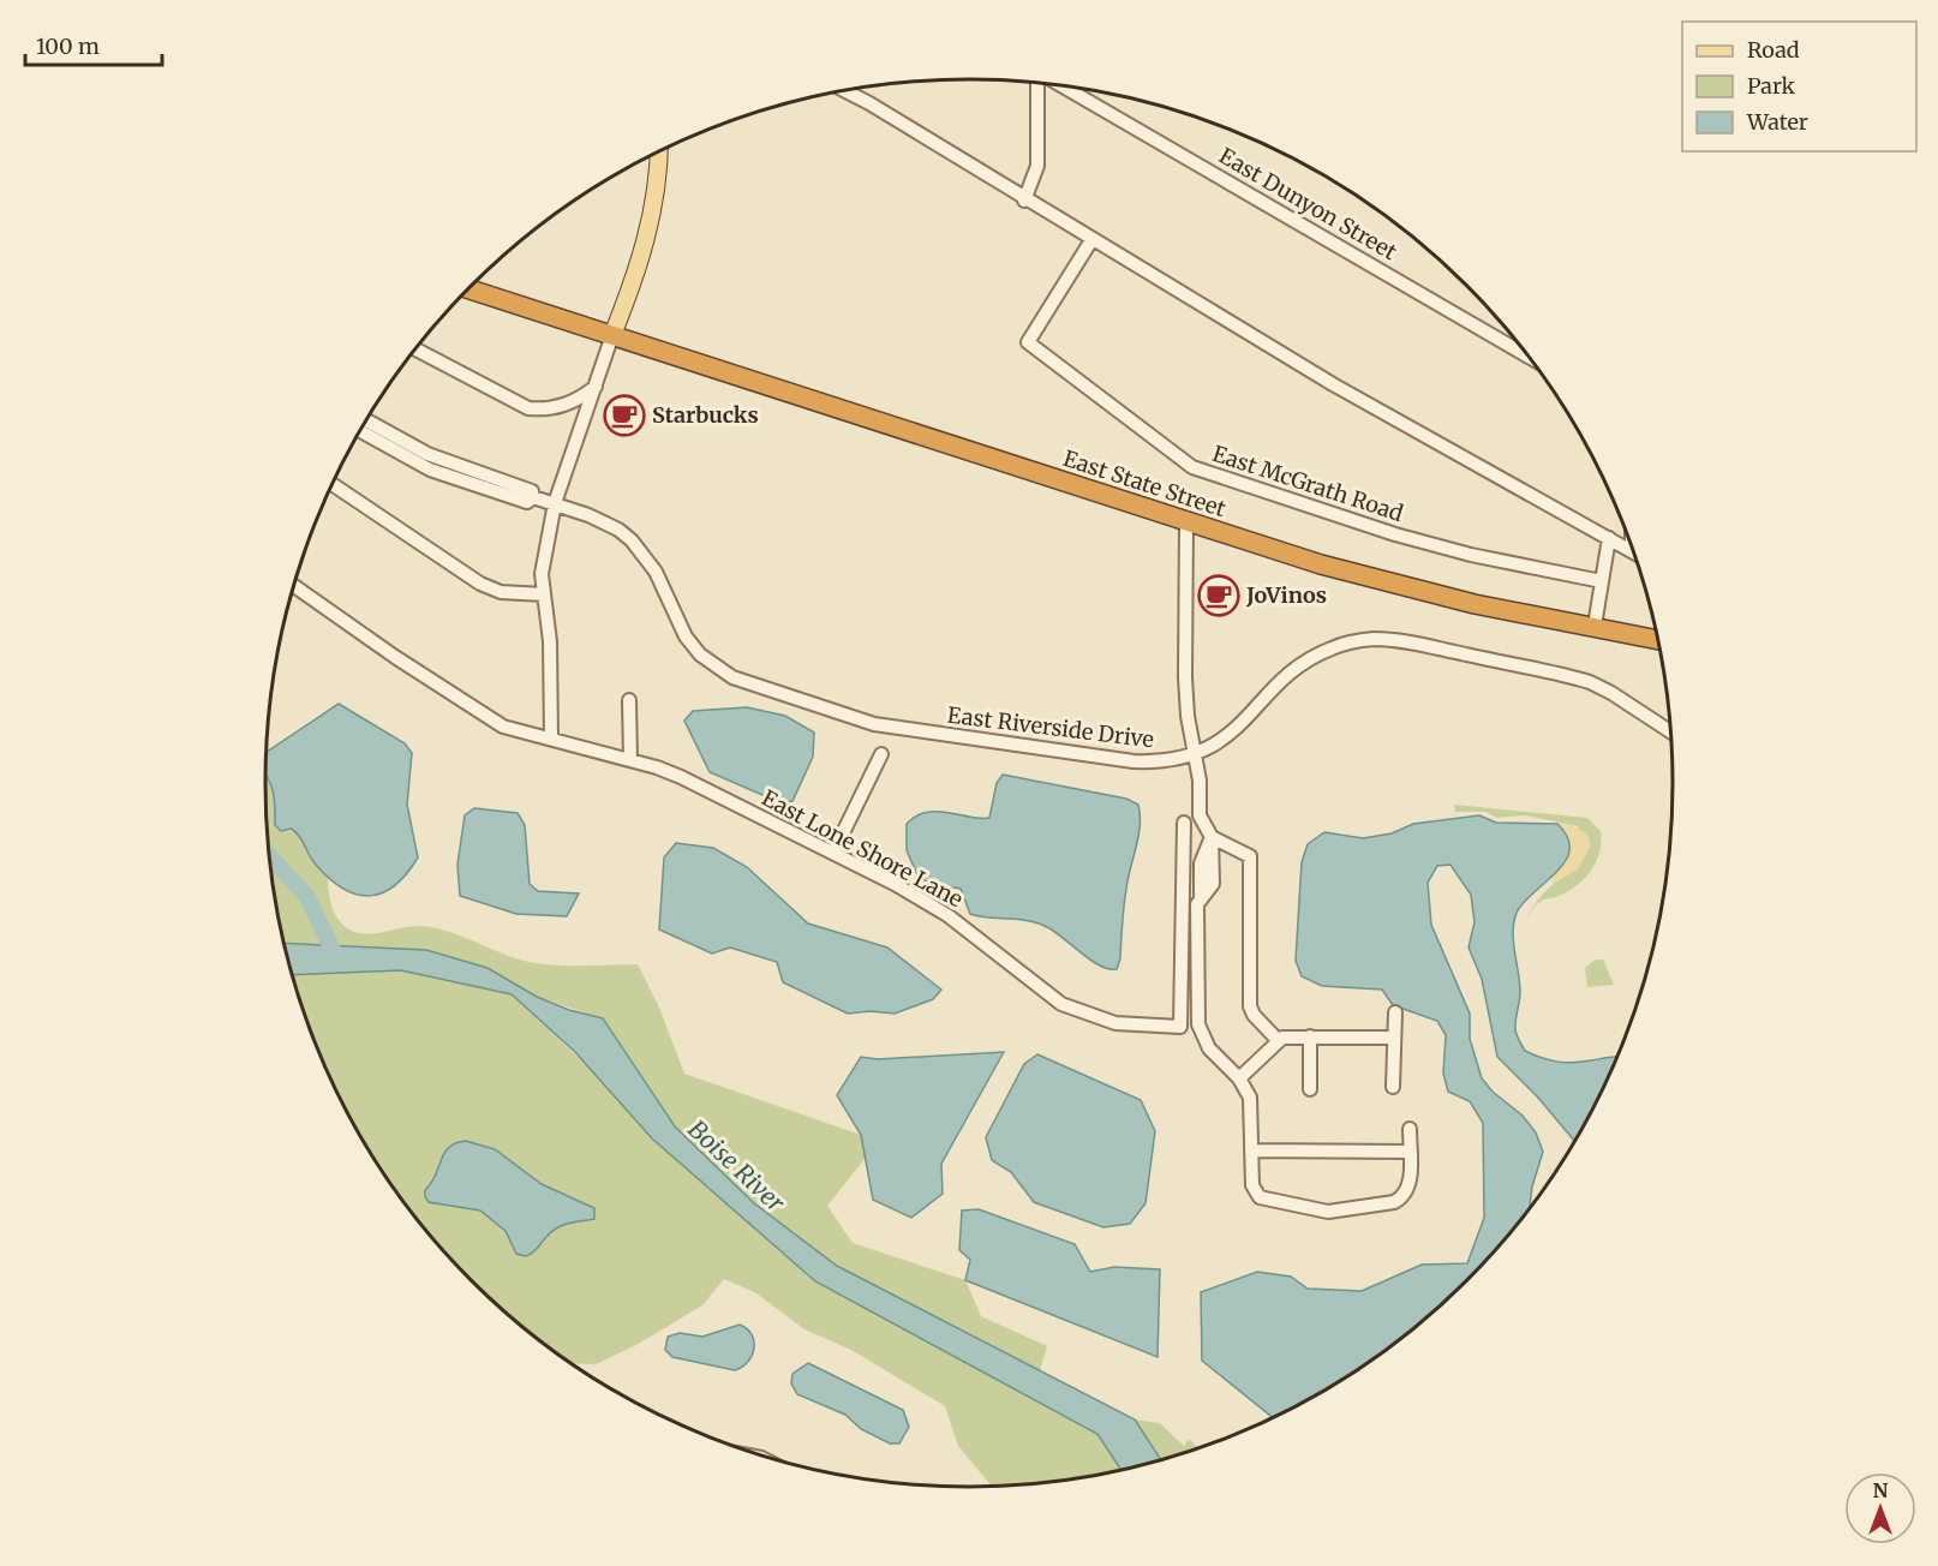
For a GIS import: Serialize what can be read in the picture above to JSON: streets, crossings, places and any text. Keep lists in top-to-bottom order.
{
  "streets": {
    "highway": ["East State Street"],
    "street": [
      "East Dunyon Street",
      "East McGrath Road",
      "East Riverside Drive",
      "East Lone Shore Lane"
    ]
  },
  "water": ["Boise River"],
  "places": {
    "cafe": ["Starbucks", "JoVinos"]
  },
  "legend": ["Road", "Park", "Water"],
  "scale_bar": "100 m",
  "north": "top"
}
